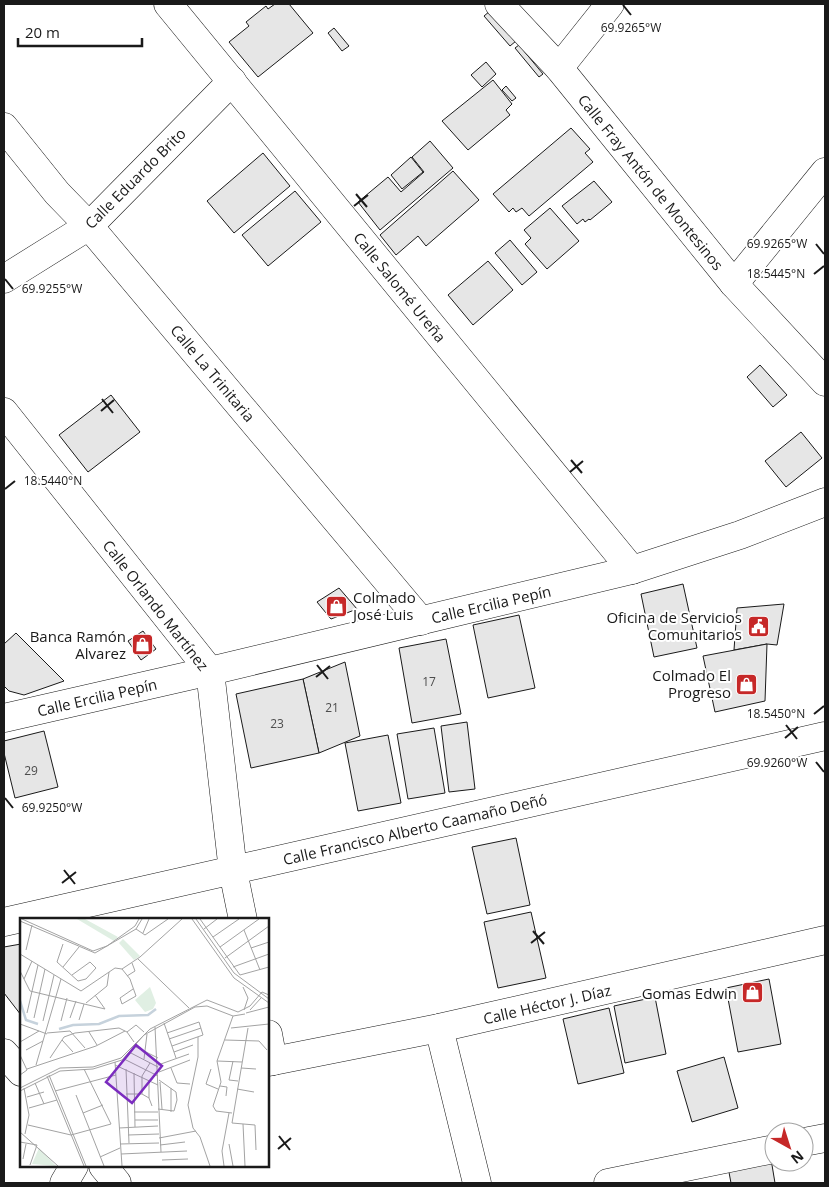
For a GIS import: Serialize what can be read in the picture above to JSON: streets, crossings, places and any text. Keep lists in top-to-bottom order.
{
  "streets": {
    "street": [
      "Calle Eduardo Brito",
      "Calle Fray Antón de Montesinos",
      "Calle Salomé Ureña",
      "Calle La Trinitaria",
      "Calle Ercilia Pepín",
      "Calle Orlando Martínez",
      "Calle Francisco Alberto Caamaño Deñó",
      "Calle Héctor J. Díaz"
    ]
  },
  "crossings": [
    ["Calle Eduardo Brito", "Calle Salomé Ureña"],
    ["Calle Eduardo Brito", "Calle La Trinitaria"],
    ["Calle Salomé Ureña", "Calle Ercilia Pepín"],
    ["Calle La Trinitaria", "Calle Ercilia Pepín"],
    ["Calle Ercilia Pepín", "Calle Orlando Martínez"],
    ["Calle Orlando Martínez", "Calle Francisco Alberto Caamaño Deñó"]
  ],
  "places": {
    "shop": [
      "Colmado José Luis",
      "Banca Ramón Alvarez",
      "Colmado El Progreso",
      "Gomas Edwin"
    ],
    "public building": ["Oficina de Servicios Comunitarios"]
  },
  "house_numbers": [
    "17",
    "21",
    "23",
    "29"
  ],
  "scale_bar": "20 m",
  "north": "bottom right",
  "coordinates": [
    "69.9265°W",
    "18.5445°N",
    "69.9255°W",
    "18.5440°N",
    "18.5450°N",
    "69.9260°W",
    "69.9250°W"
  ]
}
